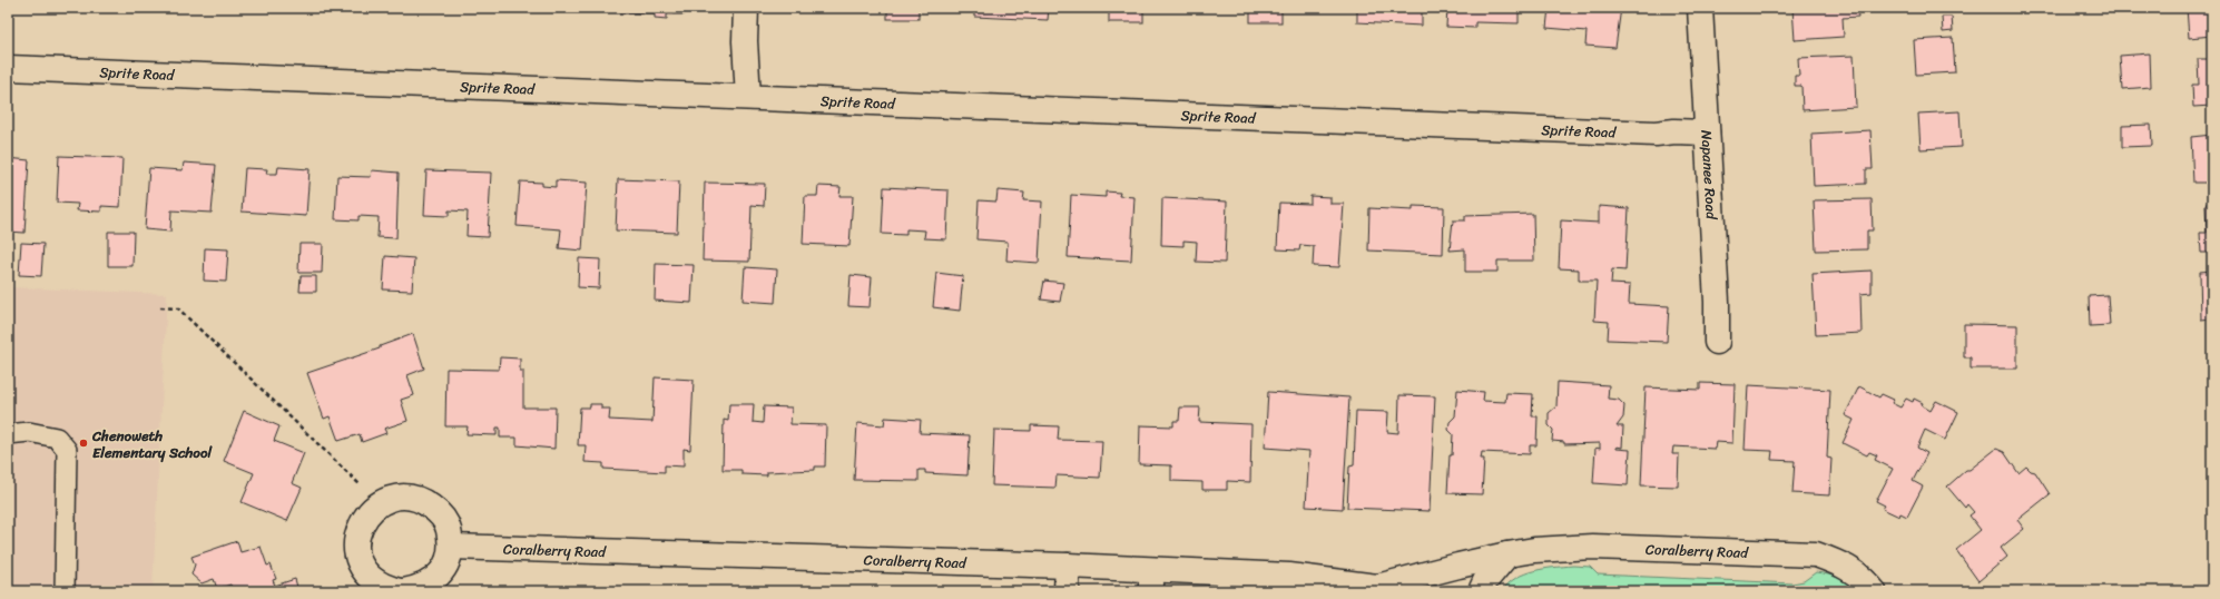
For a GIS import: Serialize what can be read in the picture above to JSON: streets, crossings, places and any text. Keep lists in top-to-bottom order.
{
  "streets": {
    "street": ["Sprite Road", "Napanee Road", "Coralberry Road"]
  },
  "crossings": [
    ["Sprite Road", "Napanee Road"]
  ],
  "places": ["Chenoweth Elementary School"]
}
